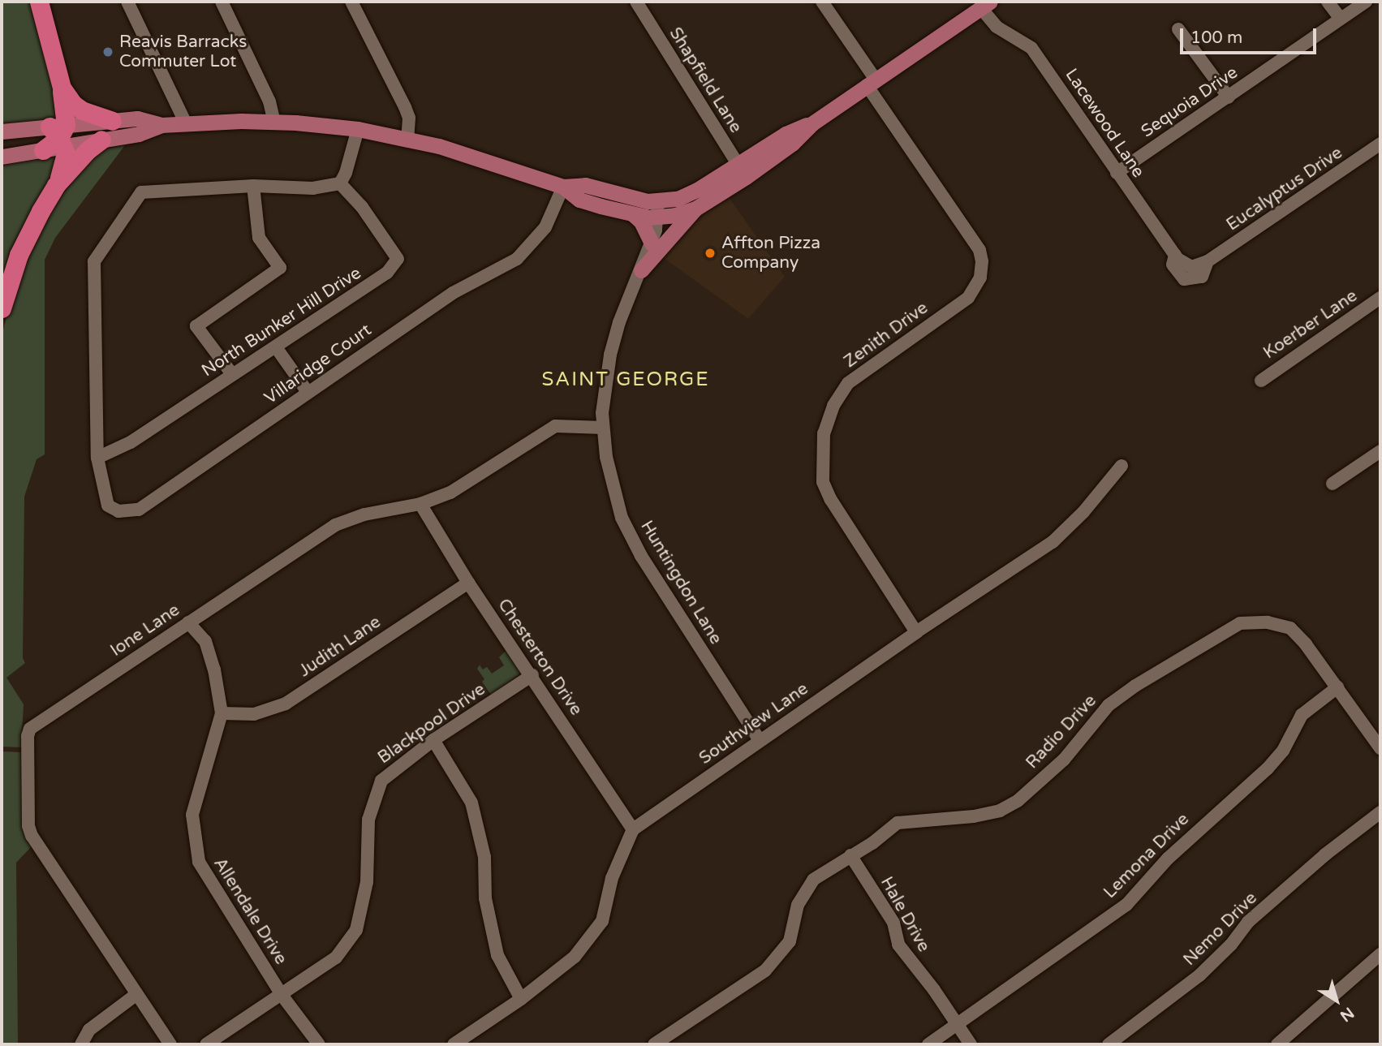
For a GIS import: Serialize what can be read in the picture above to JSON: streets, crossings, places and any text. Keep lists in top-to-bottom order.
{
  "streets": {
    "street": [
      "Shapfield Lane",
      "Sequoia Drive",
      "Lacewood Lane",
      "Eucalyptus Drive",
      "North Bunker Hill Drive",
      "Koerber Lane",
      "Zenith Drive",
      "Villaridge Court",
      "Huntingdon Lane",
      "Ione Lane",
      "Judith Lane",
      "Chesterton Drive",
      "Blackpool Drive",
      "Southview Lane",
      "Radio Drive",
      "Lemona Drive",
      "Allendale Drive",
      "Hale Drive",
      "Nemo Drive"
    ]
  },
  "crossings": [
    ["Sequoia Drive", "Lacewood Lane"],
    ["Lacewood Lane", "Eucalyptus Drive"],
    ["North Bunker Hill Drive", "Villaridge Court"],
    ["Zenith Drive", "Southview Lane"],
    ["Huntingdon Lane", "Ione Lane"],
    ["Huntingdon Lane", "Southview Lane"],
    ["Ione Lane", "Chesterton Drive"],
    ["Ione Lane", "Allendale Drive"],
    ["Judith Lane", "Chesterton Drive"],
    ["Judith Lane", "Allendale Drive"],
    ["Chesterton Drive", "Blackpool Drive"],
    ["Chesterton Drive", "Southview Lane"],
    ["Blackpool Drive", "Allendale Drive"],
    ["Radio Drive", "Lemona Drive"],
    ["Radio Drive", "Hale Drive"],
    ["Lemona Drive", "Hale Drive"]
  ],
  "districts": ["SAINT GEORGE"],
  "places": ["Reavis Barracks Commuter Lot", "Affton Pizza Company"],
  "scale_bar": "100 m",
  "north": "bottom right"
}
